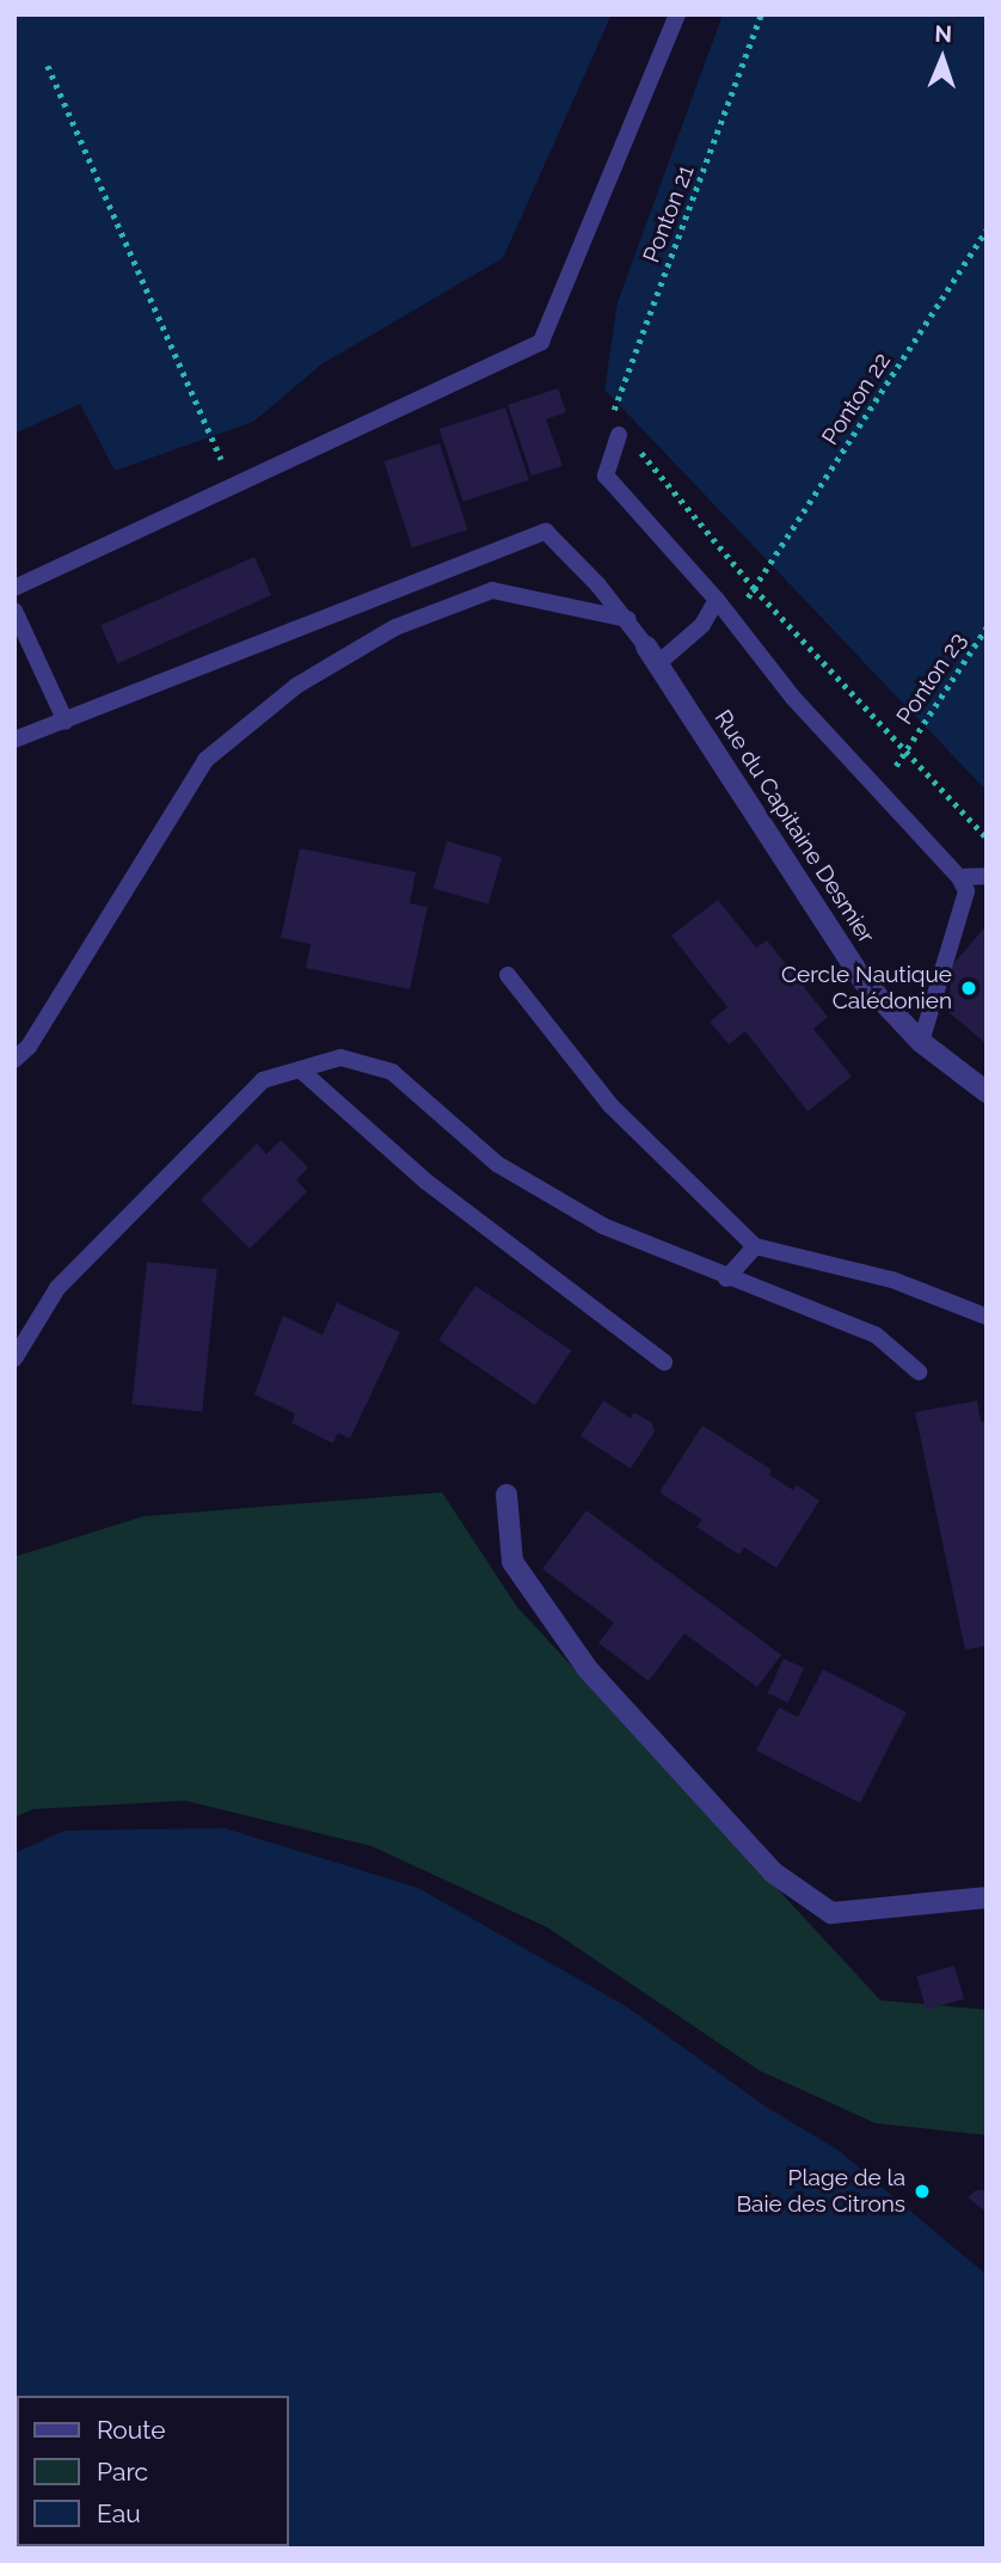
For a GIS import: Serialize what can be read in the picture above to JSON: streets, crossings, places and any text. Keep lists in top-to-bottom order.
{
  "streets": {
    "street": ["Rue du Capitaine Desmier"],
    "path": ["Ponton 21", "Ponton 22", "Ponton 23"]
  },
  "places": ["Cercle Nautique Calédonien", "Plage de la Baie des Citrons"],
  "legend": ["Route", "Parc", "Eau"],
  "north": "top"
}
